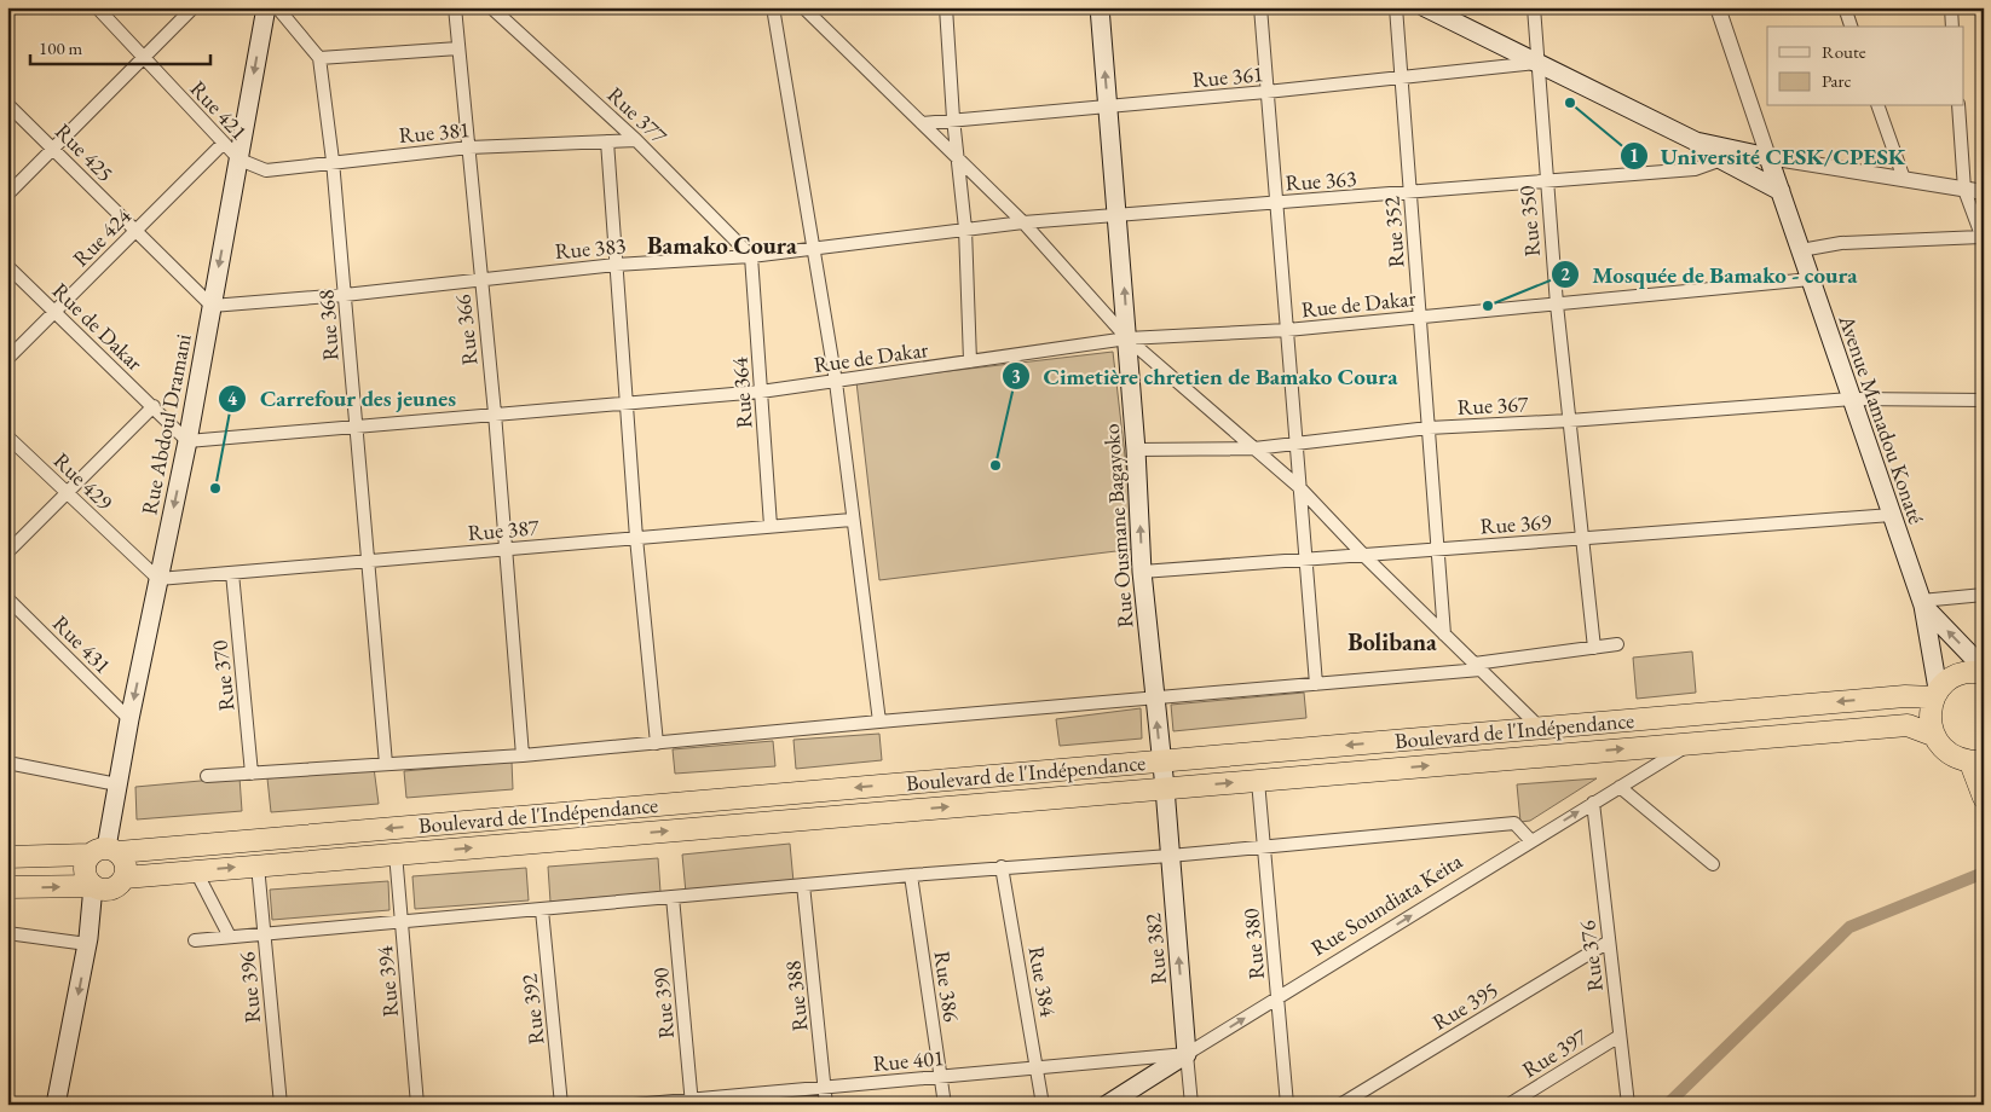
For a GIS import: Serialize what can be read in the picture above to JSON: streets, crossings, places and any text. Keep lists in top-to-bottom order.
{
  "streets": {
    "highway": ["Boulevard de l'Indépendance"],
    "main road": [
      "Avenue Mamadou Konaté",
      "Rue Abdoul Dramani",
      "Rue Ousmane Bagayoko",
      "Rue Soundiata Keita",
      "Rue 382"
    ],
    "street": [
      "Rue 361",
      "Rue 421",
      "Rue 377",
      "Rue 381",
      "Rue 425",
      "Rue 363",
      "Rue 350",
      "Rue 352",
      "Rue 424",
      "Rue 383",
      "Rue de Dakar",
      "Rue 368",
      "Rue 366",
      "Rue 364",
      "Rue 367",
      "Rue 429",
      "Rue 369",
      "Rue 387",
      "Rue 431",
      "Rue 370",
      "Rue 380",
      "Rue 376",
      "Rue 394",
      "Rue 384",
      "Rue 386",
      "Rue 396",
      "Rue 388",
      "Rue 390",
      "Rue 395",
      "Rue 392",
      "Rue 397",
      "Rue 401"
    ]
  },
  "crossings": [
    ["Rue 361", "Rue 350"],
    ["Rue 361", "Rue 352"],
    ["Rue 361", "Rue Ousmane Bagayoko"],
    ["Rue 421", "Rue 381"],
    ["Rue 421", "Rue 424"],
    ["Rue 421", "Rue Abdoul Dramani"],
    ["Rue 377", "Rue 381"],
    ["Rue 377", "Rue 383"],
    ["Rue 377", "Rue 364"],
    ["Rue 381", "Rue 368"],
    ["Rue 381", "Rue 366"],
    ["Rue 381", "Rue Abdoul Dramani"],
    ["Rue 425", "Rue 424"],
    ["Rue 425", "Rue 383"],
    ["Rue 425", "Rue Abdoul Dramani"],
    ["Rue 363", "Rue 350"],
    ["Rue 363", "Rue 352"],
    ["Rue 363", "Rue 383"],
    ["Rue 363", "Rue Ousmane Bagayoko"],
    ["Rue 350", "Rue de Dakar"],
    ["Rue 350", "Rue 367"],
    ["Rue 350", "Rue 369"],
    ["Rue 352", "Rue de Dakar"],
    ["Rue 352", "Rue 367"],
    ["Rue 352", "Rue 369"],
    ["Rue 424", "Rue de Dakar"],
    ["Rue 383", "Rue 368"],
    ["Rue 383", "Rue 366"],
    ["Rue 383", "Rue 364"],
    ["Rue 383", "Rue Abdoul Dramani"],
    ["Rue 383", "Rue Ousmane Bagayoko"],
    ["Rue de Dakar", "Rue 368"],
    ["Rue de Dakar", "Rue 366"],
    ["Rue de Dakar", "Rue 364"],
    ["Rue de Dakar", "Avenue Mamadou Konaté"],
    ["Rue de Dakar", "Rue Abdoul Dramani"],
    ["Rue de Dakar", "Rue Ousmane Bagayoko"],
    ["Rue 368", "Rue 387"],
    ["Rue 366", "Rue 387"],
    ["Rue 364", "Rue 387"],
    ["Rue 367", "Avenue Mamadou Konaté"],
    ["Rue 367", "Rue Ousmane Bagayoko"],
    ["Avenue Mamadou Konaté", "Rue 369"],
    ["Avenue Mamadou Konaté", "Boulevard de l'Indépendance"],
    ["Rue Abdoul Dramani", "Rue 429"],
    ["Rue Abdoul Dramani", "Rue 387"],
    ["Rue Abdoul Dramani", "Rue 431"],
    ["Rue Abdoul Dramani", "Boulevard de l'Indépendance"],
    ["Rue 429", "Rue 387"],
    ["Rue 369", "Rue Ousmane Bagayoko"],
    ["Rue Ousmane Bagayoko", "Boulevard de l'Indépendance"],
    ["Rue Ousmane Bagayoko", "Rue 382"],
    ["Rue 387", "Rue 370"],
    ["Boulevard de l'Indépendance", "Rue Soundiata Keita"],
    ["Boulevard de l'Indépendance", "Rue 380"],
    ["Boulevard de l'Indépendance", "Rue 382"],
    ["Boulevard de l'Indépendance", "Rue 394"],
    ["Boulevard de l'Indépendance", "Rue 396"],
    ["Rue Soundiata Keita", "Rue 380"],
    ["Rue Soundiata Keita", "Rue 382"],
    ["Rue Soundiata Keita", "Rue 376"],
    ["Rue Soundiata Keita", "Rue 401"],
    ["Rue 382", "Rue 401"],
    ["Rue 376", "Rue 395"],
    ["Rue 376", "Rue 397"],
    ["Rue 384", "Rue 401"],
    ["Rue 386", "Rue 401"],
    ["Rue 388", "Rue 401"],
    ["Rue 390", "Rue 401"]
  ],
  "one_way": [
    "Rue Abdoul Dramani",
    "Rue Ousmane Bagayoko",
    "Rue Soundiata Keita",
    "Rue 382"
  ],
  "districts": ["Bamako Coura", "Bolibana"],
  "places": [
    "Université CESK/CPESK",
    "Mosquée de Bamako - coura",
    "Cimetière chretien de Bamako Coura",
    "Carrefour des jeunes"
  ],
  "legend": ["Route", "Parc"],
  "scale_bar": "100 m"
}
